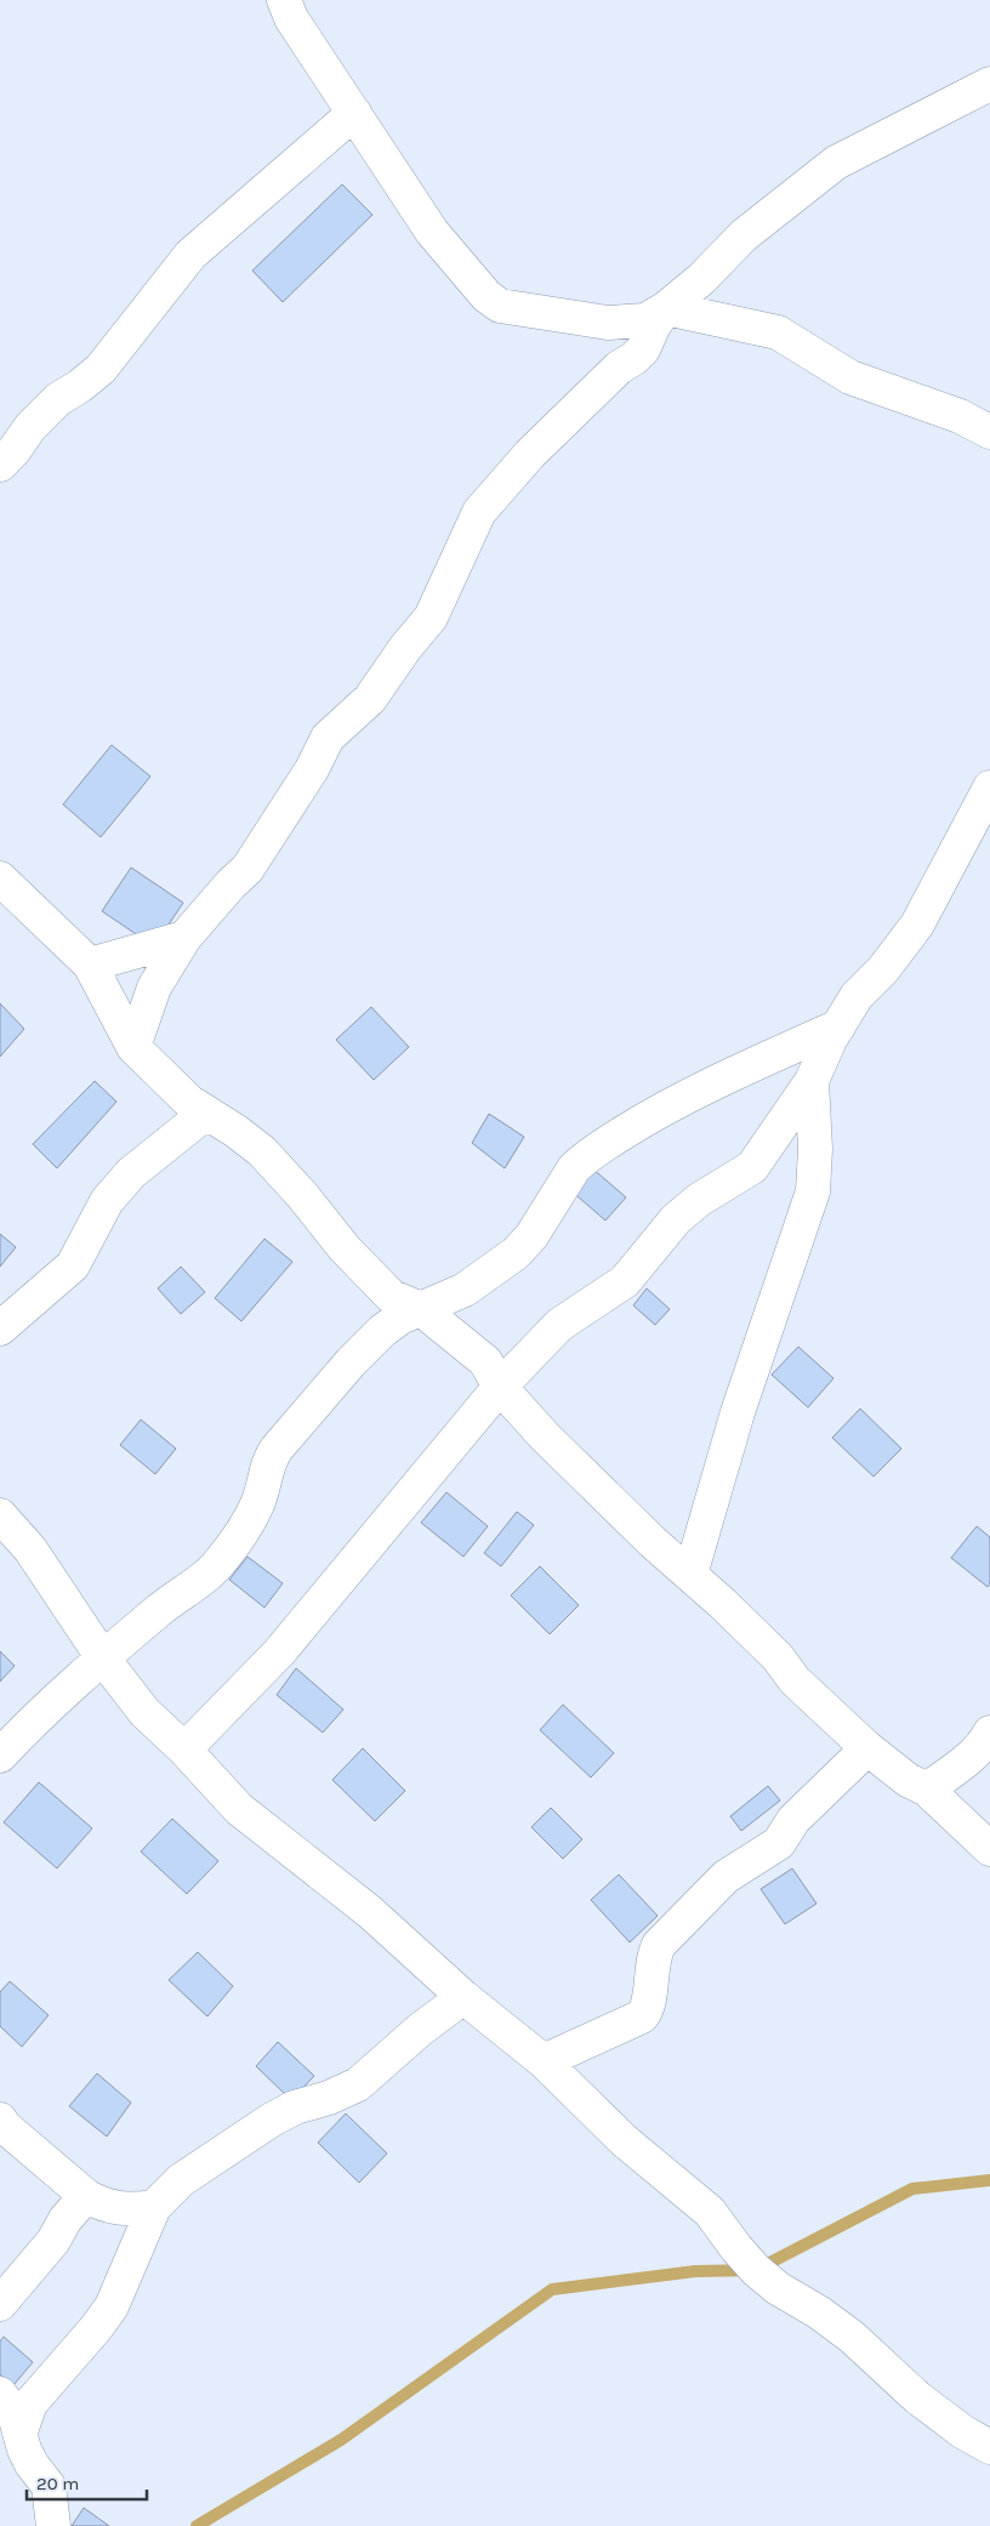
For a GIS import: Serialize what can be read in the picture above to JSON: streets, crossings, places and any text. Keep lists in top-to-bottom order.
{
  "scale_bar": "20 m"
}
